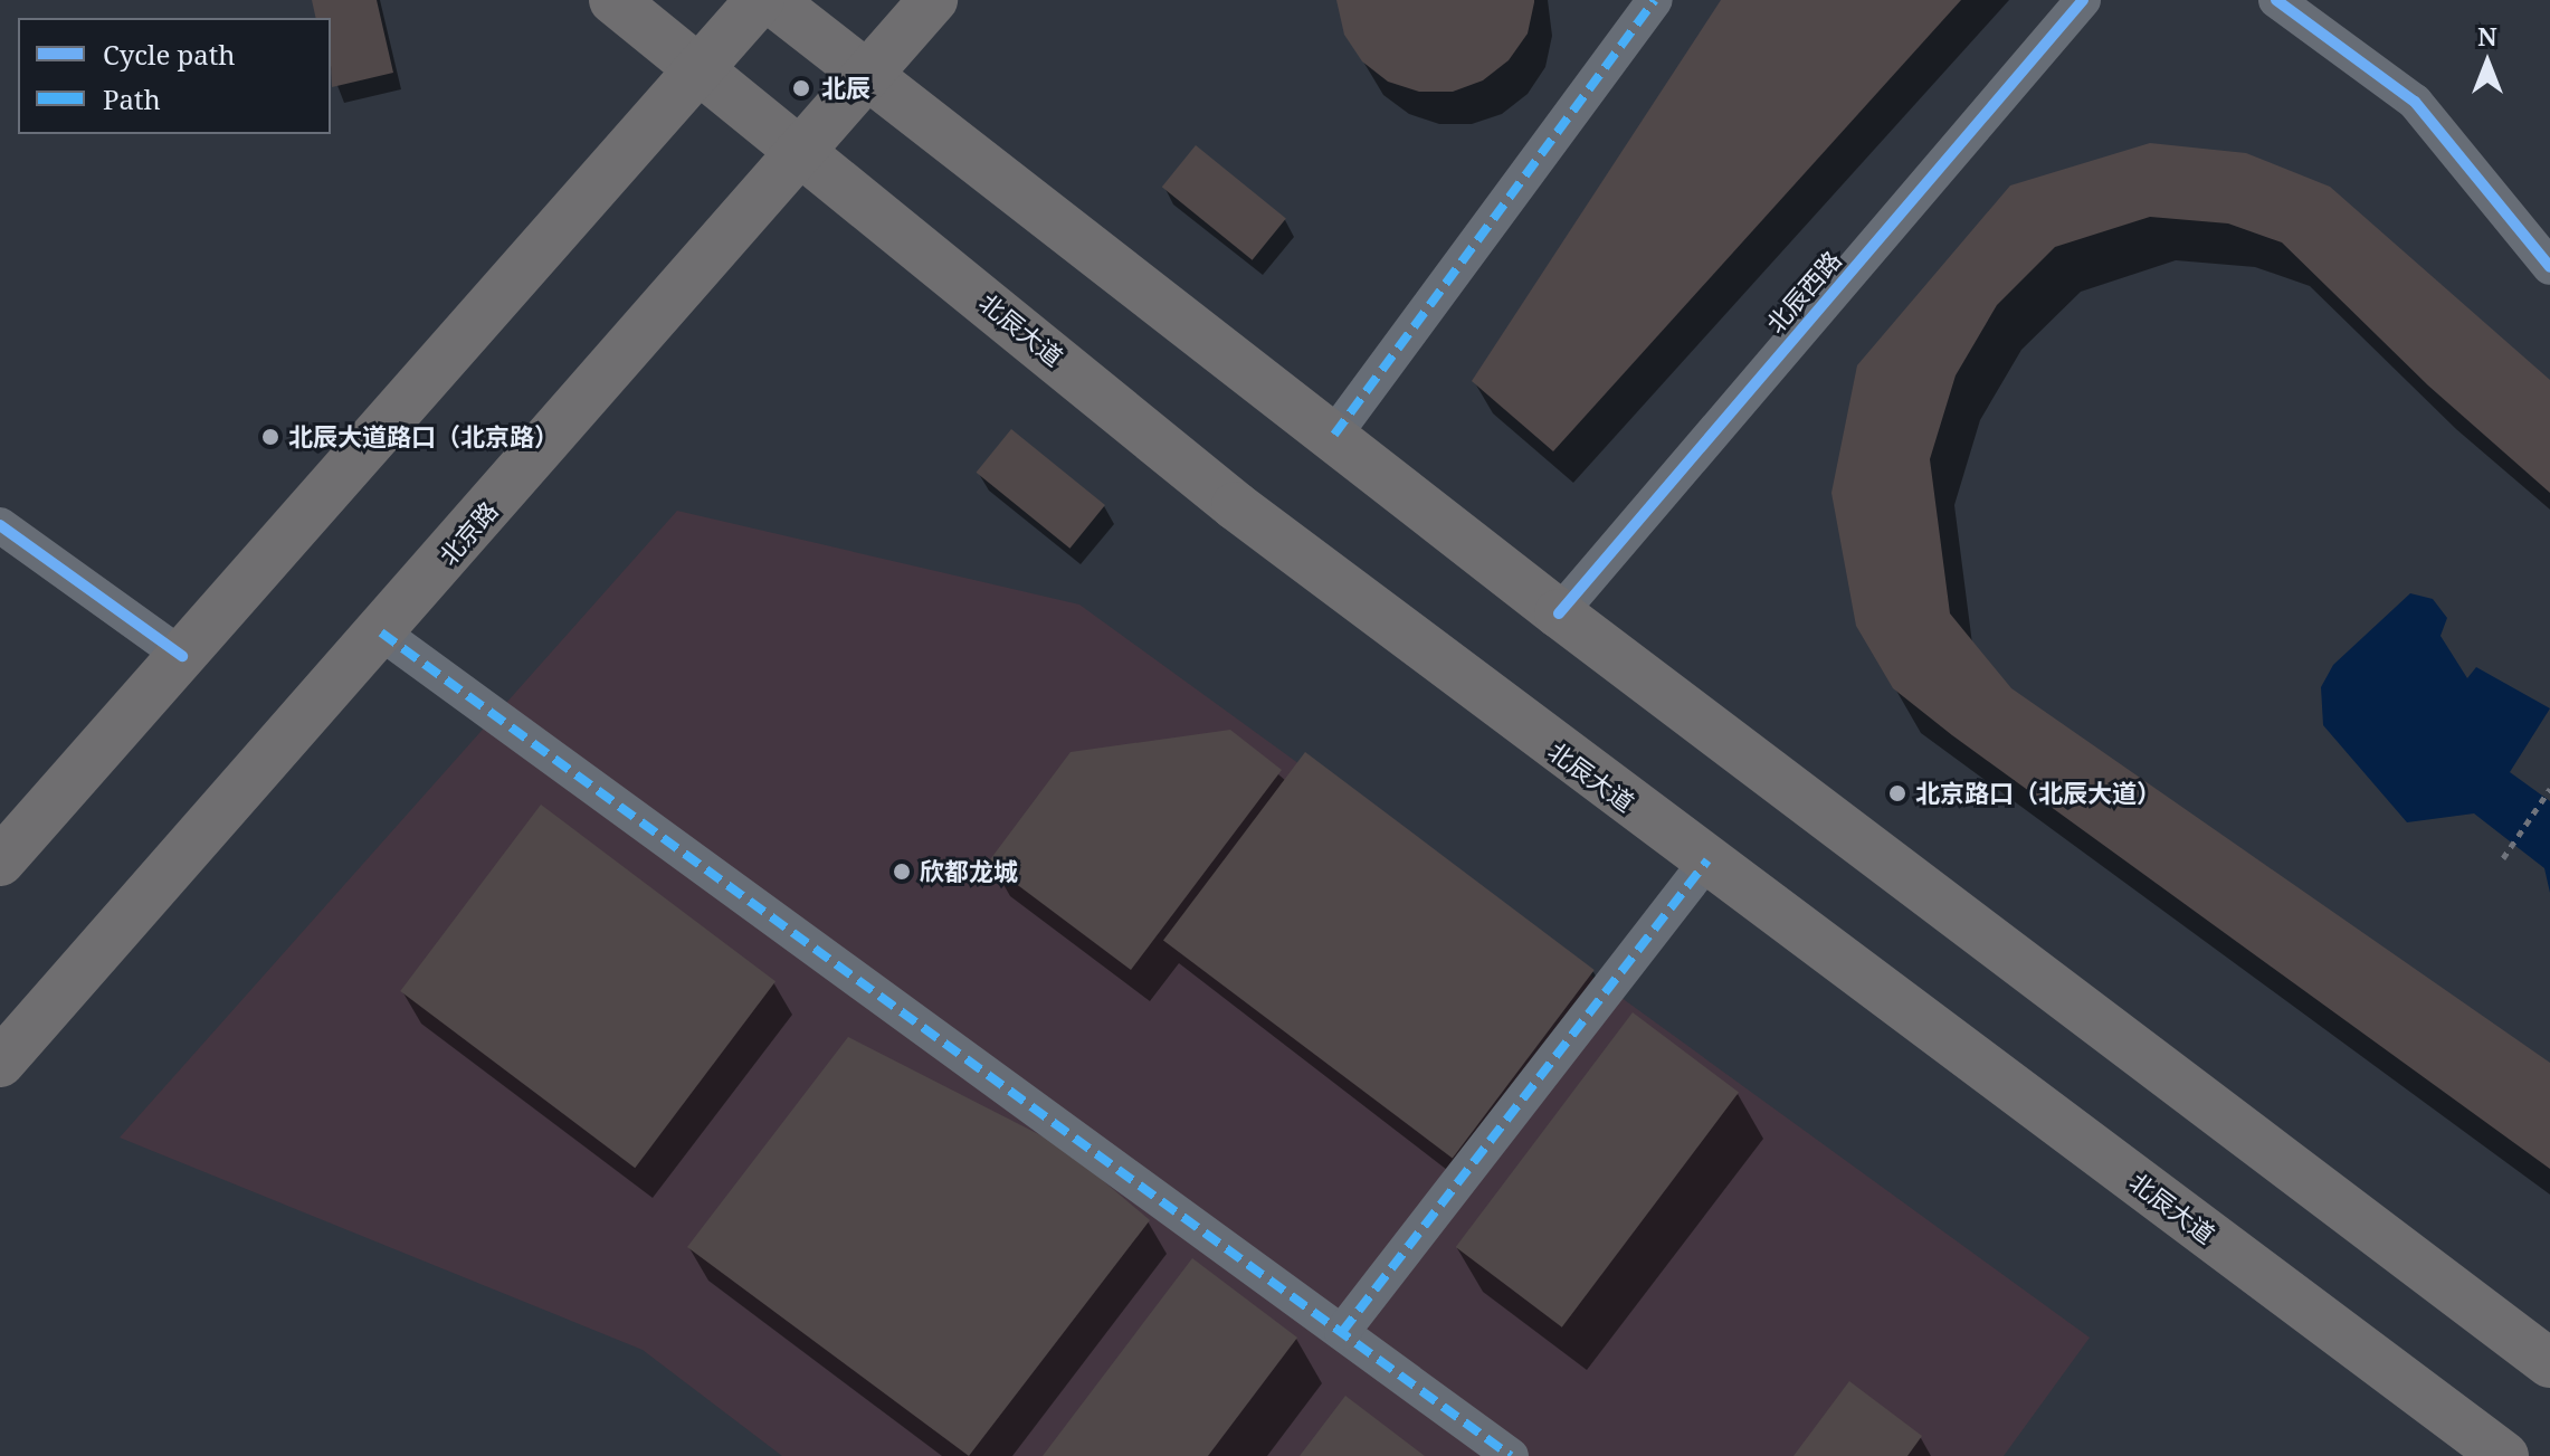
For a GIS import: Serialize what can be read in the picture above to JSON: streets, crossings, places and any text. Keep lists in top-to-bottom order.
{
  "streets": {
    "main road": ["北辰大道", "北京路"],
    "street": ["北辰西路"]
  },
  "crossings": [
    ["北辰大道", "北京路"]
  ],
  "places": [
    "北辰",
    "北辰大道路口（北京路）",
    "北京路口（北辰大道）",
    "欣都龙城"
  ],
  "legend": ["Cycle path", "Path"],
  "north": "top"
}
